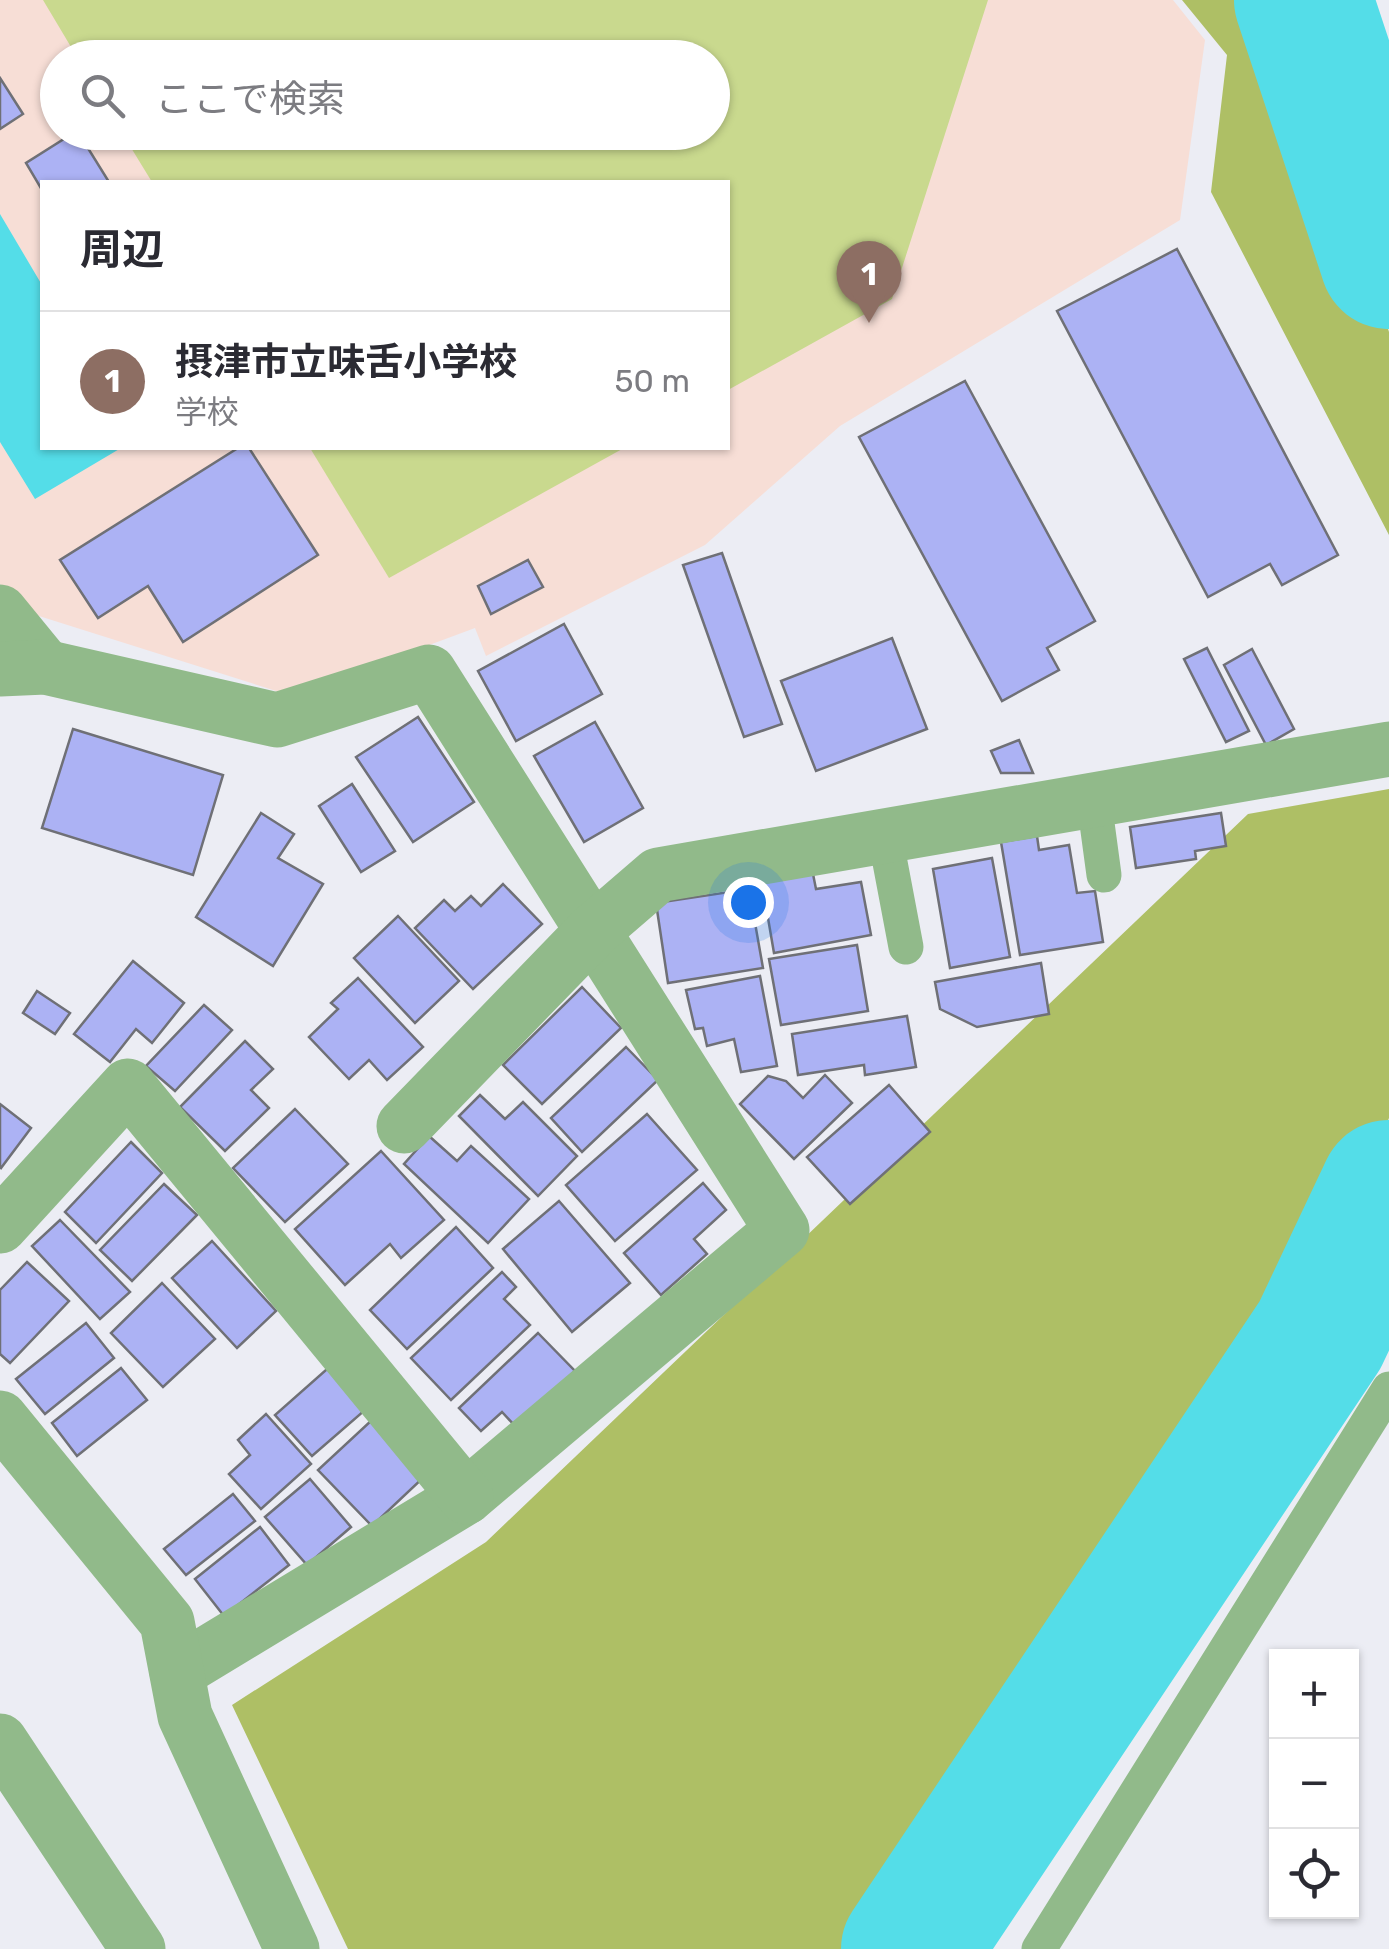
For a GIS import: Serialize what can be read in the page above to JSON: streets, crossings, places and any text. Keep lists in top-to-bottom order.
{
  "page": {
    "search": "ここで検索",
    "heading": "周辺",
    "pins": "1",
    "list": [
      {
        "mark": "1",
        "name": "摂津市立味舌小学校",
        "note": "学校",
        "value": "50 m"
      }
    ],
    "map_buttons": ["+", "−"]
  }
}
